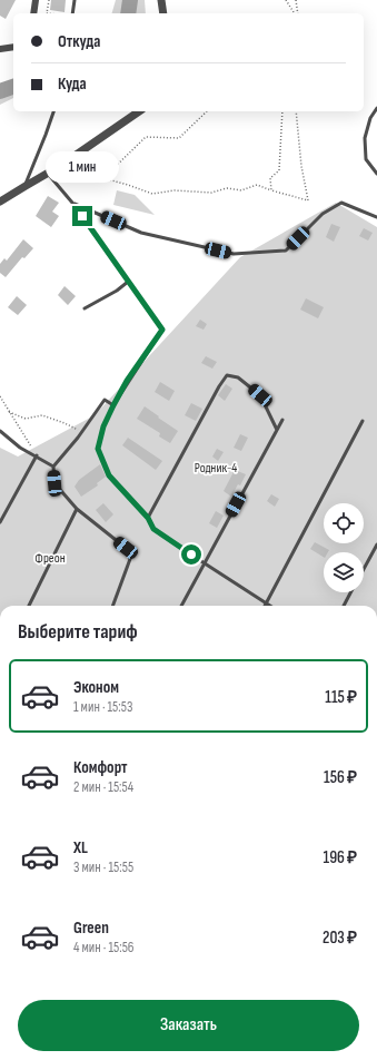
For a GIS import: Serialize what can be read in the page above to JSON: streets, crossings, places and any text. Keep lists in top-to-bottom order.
{
  "parks": ["Родник-4", "Фреон"],
  "page": {
    "banner": ["Откуда", "Куда"],
    "bubble": "1 мин",
    "heading": "Выберите тариф",
    "list": [
      {
        "name": "Эконом",
        "note": "1 мин · 15:53",
        "value": "115 ₽"
      },
      {
        "name": "Комфорт",
        "note": "2 мин · 15:54",
        "value": "156 ₽"
      },
      {
        "name": "XL",
        "note": "3 мин · 15:55",
        "value": "196 ₽"
      },
      {
        "name": "Green",
        "note": "4 мин · 15:56",
        "value": "203 ₽"
      }
    ],
    "buttons": "Заказать"
  }
}
